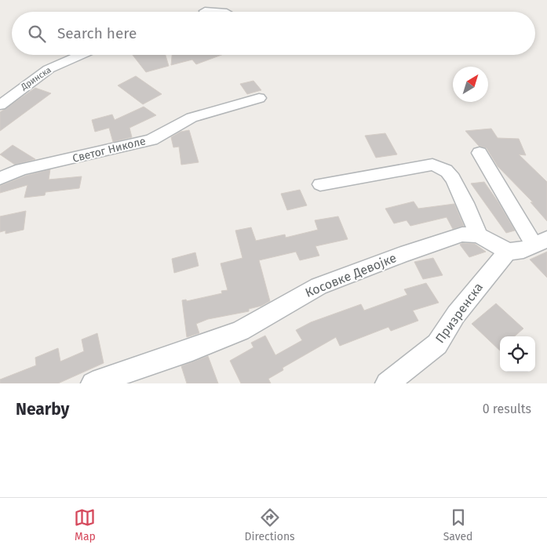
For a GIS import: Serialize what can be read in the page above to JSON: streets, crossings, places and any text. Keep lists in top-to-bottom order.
{
  "streets": {
    "street": [
      "Дринска",
      "Светог Николе",
      "Косовке Девојке",
      "Призренска"
    ]
  },
  "crossings": [
    ["Косовке Девојке", "Призренска"]
  ],
  "north": "top right",
  "page": {
    "search": "Search here",
    "heading": ["Nearby", "0 results"],
    "nav": ["Map", "Directions", "Saved"]
  }
}
